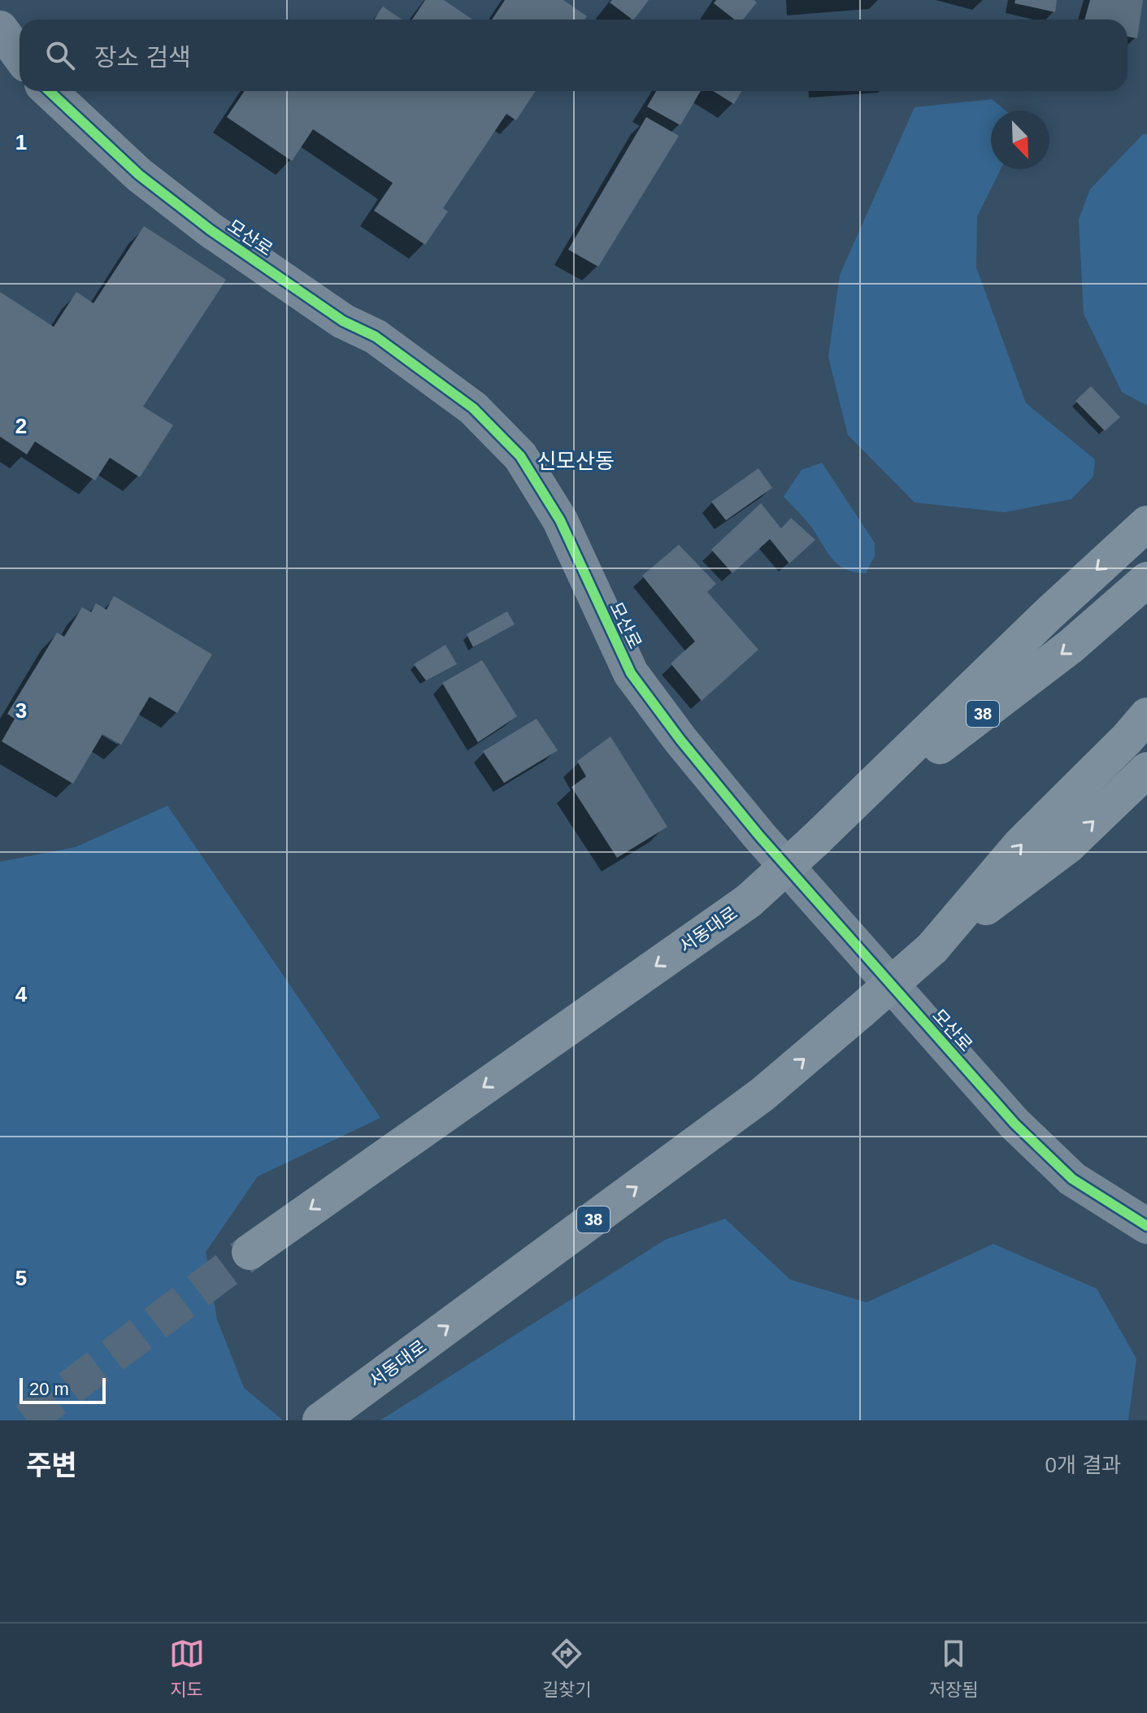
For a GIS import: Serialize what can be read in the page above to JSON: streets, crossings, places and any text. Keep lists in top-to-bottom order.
{
  "streets": {
    "highway": ["38", "서동대로"],
    "street": ["모산로"]
  },
  "districts": ["신모산동"],
  "scale_bar": "20 m",
  "north": "bottom right",
  "page": {
    "search": "장소 검색",
    "scale": "20 m",
    "heading": ["주변", "0개 결과"],
    "nav": ["지도", "길찾기", "저장됨"]
  },
  "grid": {
    "rows": [
      "1",
      "2",
      "3",
      "4",
      "5"
    ]
  }
}
